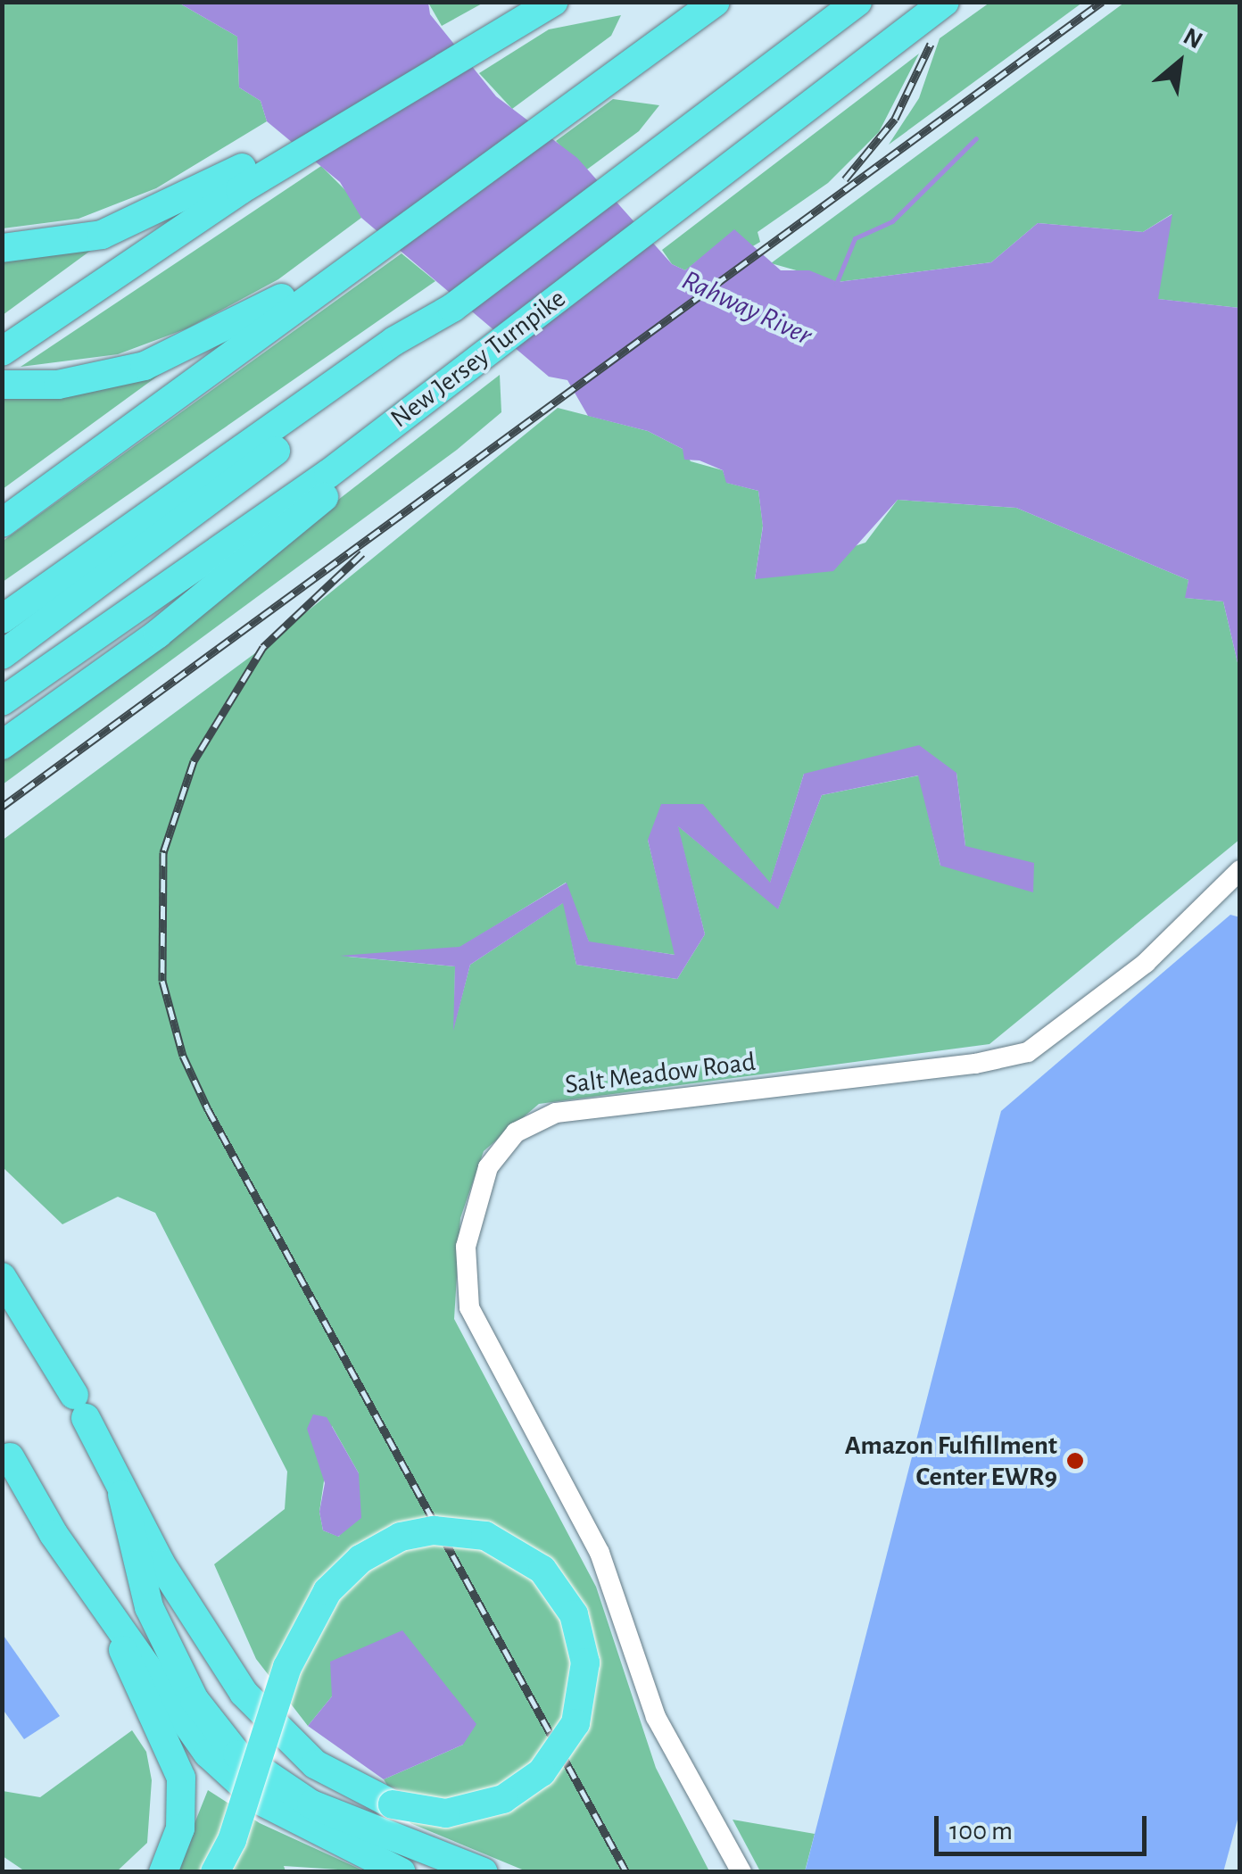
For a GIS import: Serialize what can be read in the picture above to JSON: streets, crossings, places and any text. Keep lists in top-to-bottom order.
{
  "streets": {
    "highway": ["New Jersey Turnpike"],
    "street": ["Salt Meadow Road"]
  },
  "water": ["Rahway River"],
  "places": ["Amazon Fulfillment Center EWR9"],
  "scale_bar": "100 m",
  "north": "top right"
}
